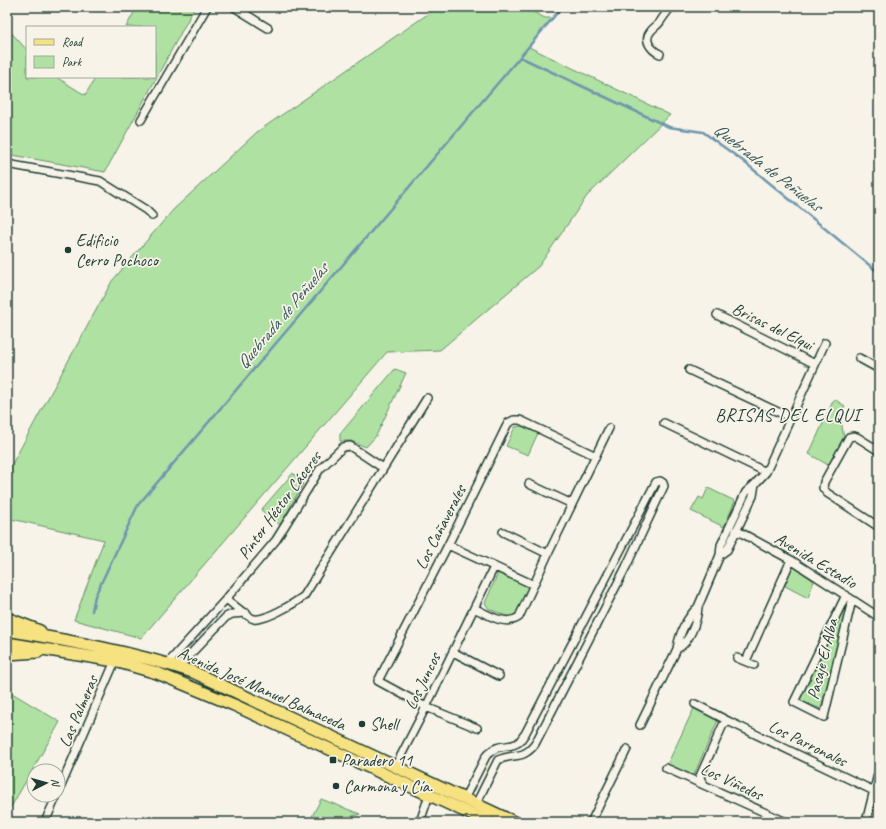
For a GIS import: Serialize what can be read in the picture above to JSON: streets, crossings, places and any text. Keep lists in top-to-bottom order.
{
  "streets": {
    "main road": ["Avenida José Manuel Balmaceda"],
    "street": [
      "Brisas del Elqui",
      "Pintor Héctor Cáceres",
      "Los Cañaverales",
      "Avenida Estadio",
      "Pasaje El Alba",
      "Los Juncos",
      "Las Palmeras",
      "Los Parronales",
      "Los Viñedos"
    ]
  },
  "crossings": [
    ["Brisas del Elqui", "Avenida Estadio"],
    ["Pintor Héctor Cáceres", "Avenida José Manuel Balmaceda"],
    ["Los Cañaverales", "Los Juncos"],
    ["Avenida Estadio", "Pasaje El Alba"],
    ["Los Juncos", "Avenida José Manuel Balmaceda"],
    ["Avenida José Manuel Balmaceda", "Las Palmeras"]
  ],
  "districts": ["BRISAS DEL ELQUI"],
  "water": ["Quebrada de Peñuelas"],
  "places": {
    "other": ["Edificio Cerro Pochoco", "Shell", "Carmona y Cía."],
    "transit": ["Paradero 11"]
  },
  "legend": ["Road", "Park"],
  "north": "right"
}
